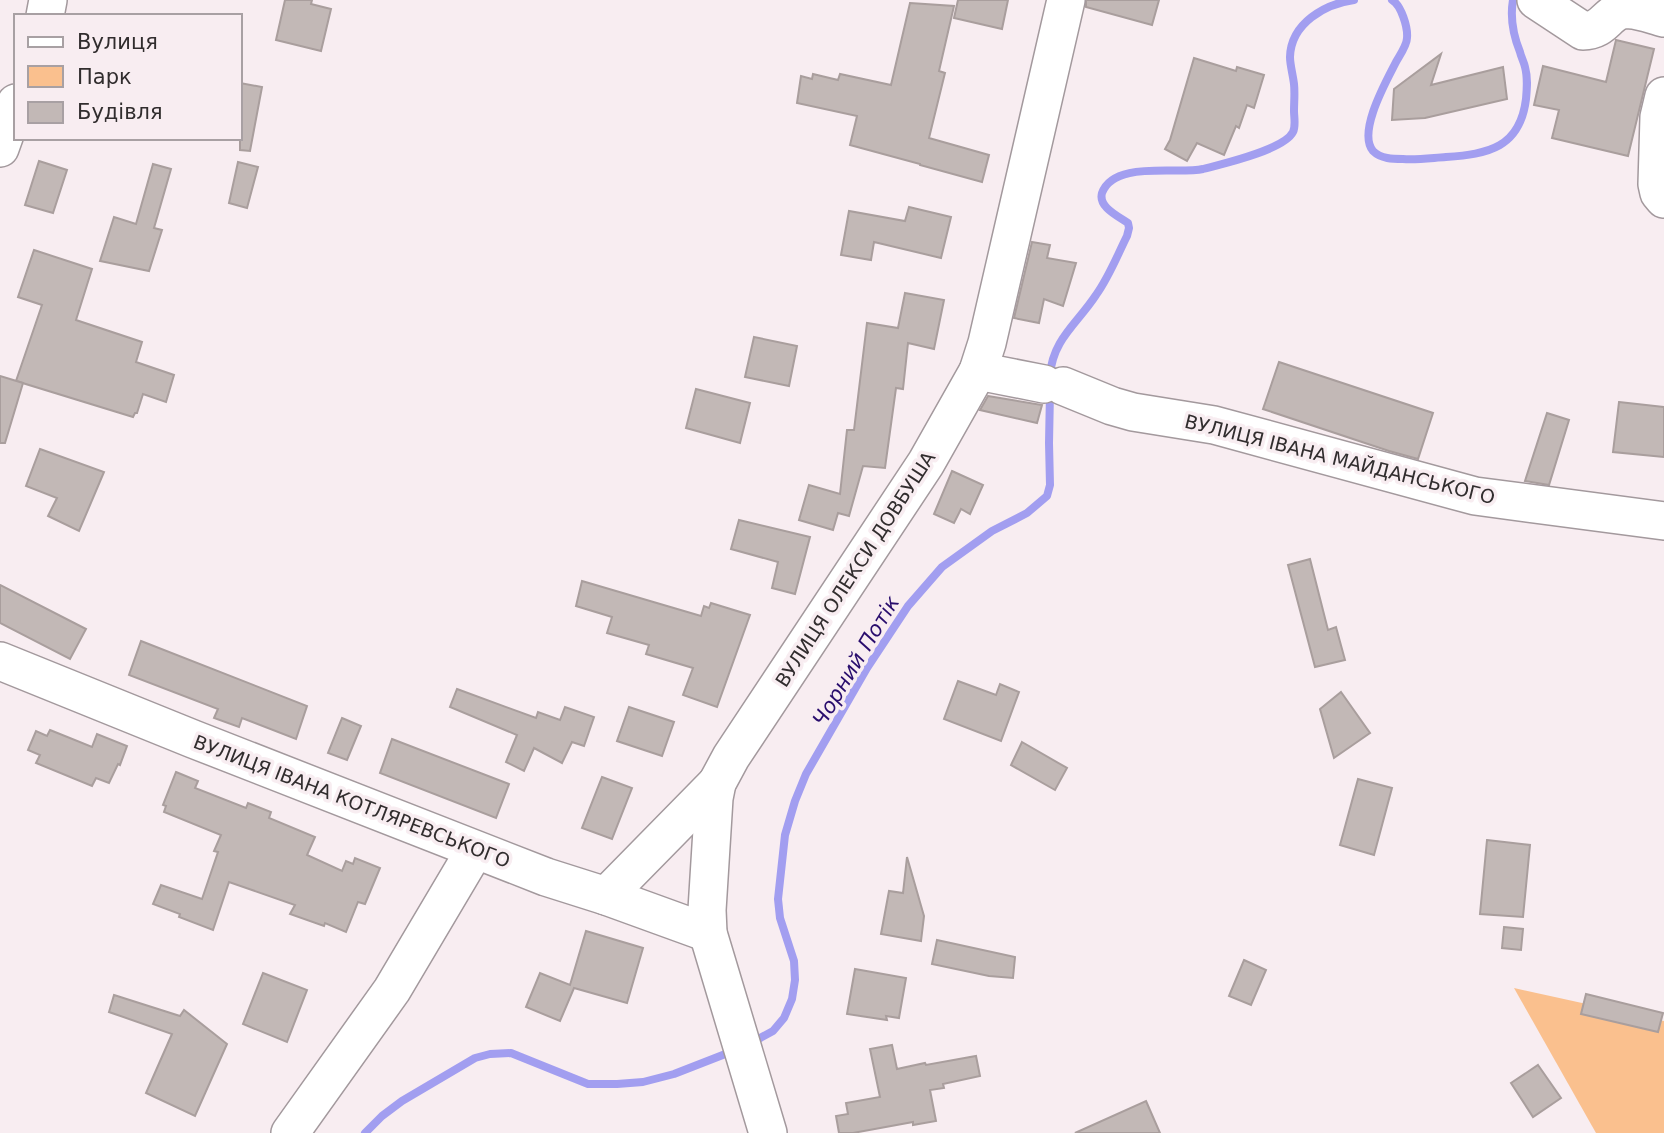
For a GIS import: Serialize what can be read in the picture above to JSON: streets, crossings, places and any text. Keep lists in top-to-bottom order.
{
  "streets": {
    "street": ["ВУЛИЦЯ ІВАНА МАЙДАНСЬКОГО", "ВУЛИЦЯ ОЛЕКСИ ДОВБУША", "ВУЛИЦЯ ІВАНА КОТЛЯРЕВСЬКОГО"]
  },
  "crossings": [
    ["ВУЛИЦЯ ІВАНА МАЙДАНСЬКОГО", "ВУЛИЦЯ ОЛЕКСИ ДОВБУША"],
    ["ВУЛИЦЯ ОЛЕКСИ ДОВБУША", "ВУЛИЦЯ ІВАНА КОТЛЯРЕВСЬКОГО"]
  ],
  "water": ["Чорний Потік"],
  "legend": ["Вулиця", "Парк", "Будівля"]
}
